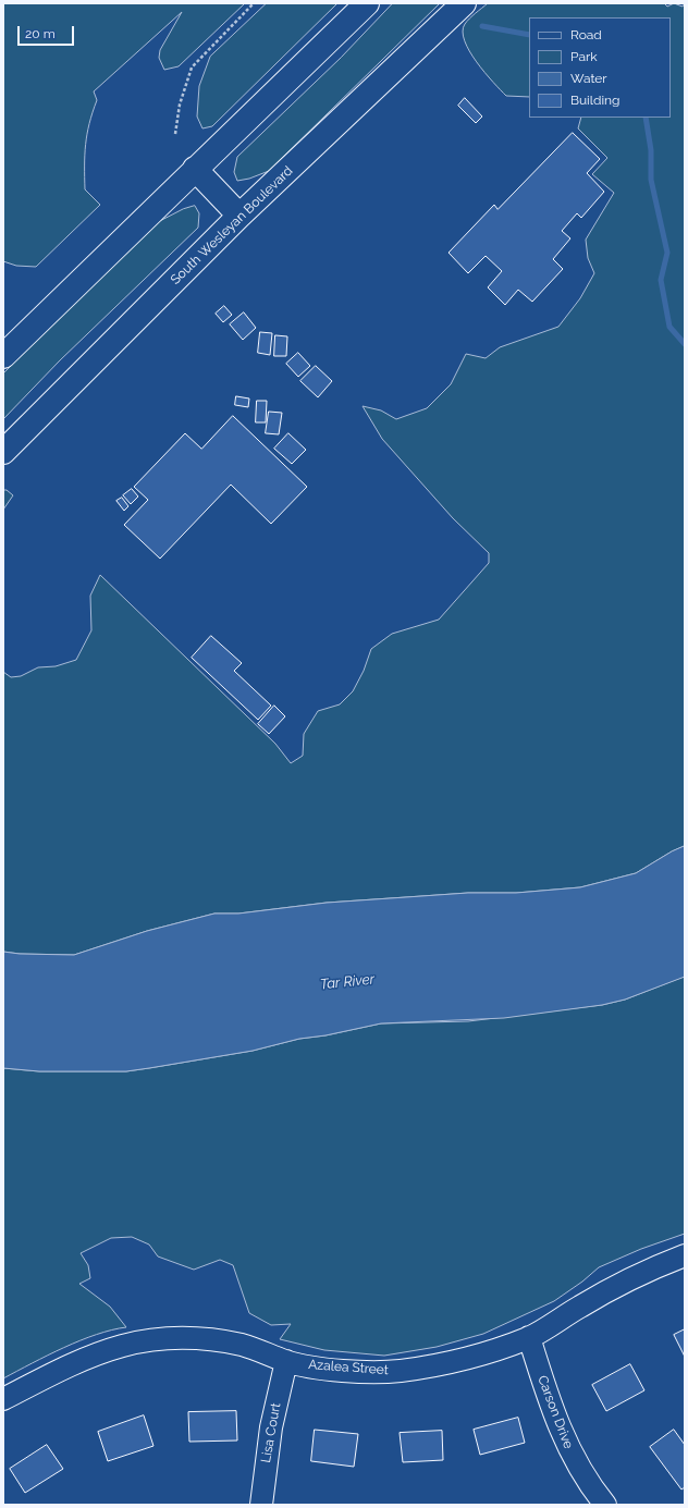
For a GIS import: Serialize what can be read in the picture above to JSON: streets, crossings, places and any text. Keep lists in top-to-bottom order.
{
  "streets": {
    "highway": ["South Wesleyan Boulevard"],
    "street": ["Azalea Street", "Carson Drive", "Lisa Court"]
  },
  "crossings": [
    ["Azalea Street", "Carson Drive"],
    ["Azalea Street", "Lisa Court"]
  ],
  "water": ["Tar River"],
  "legend": [
    "Road",
    "Park",
    "Water",
    "Building"
  ],
  "scale_bar": "20 m"
}
